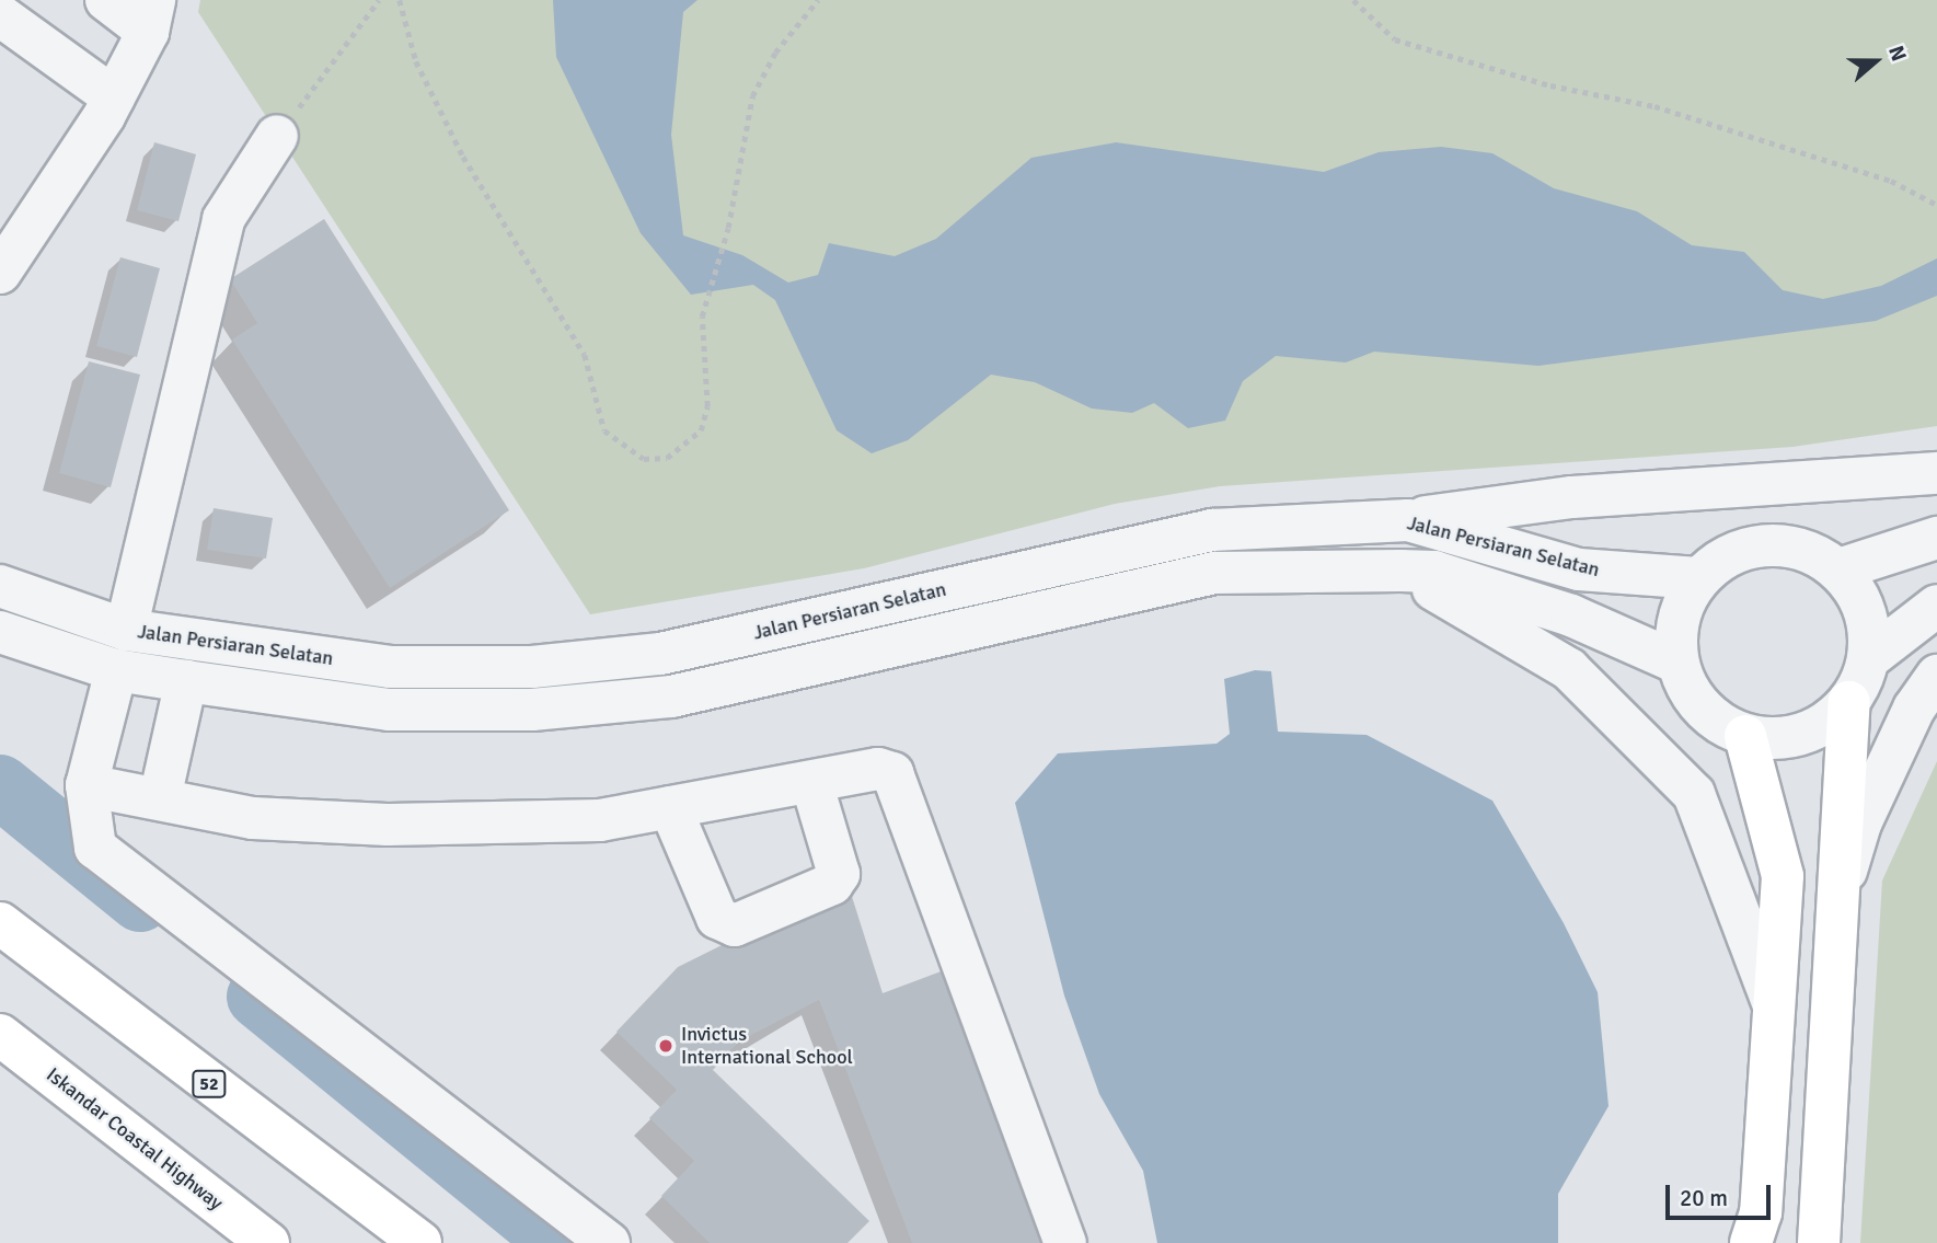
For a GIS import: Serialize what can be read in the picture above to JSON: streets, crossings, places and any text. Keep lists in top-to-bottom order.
{
  "streets": {
    "highway": ["52", "Iskandar Coastal Highway"],
    "street": ["Jalan Persiaran Selatan"]
  },
  "places": ["Invictus International School"],
  "scale_bar": "20 m",
  "north": "right"
}
